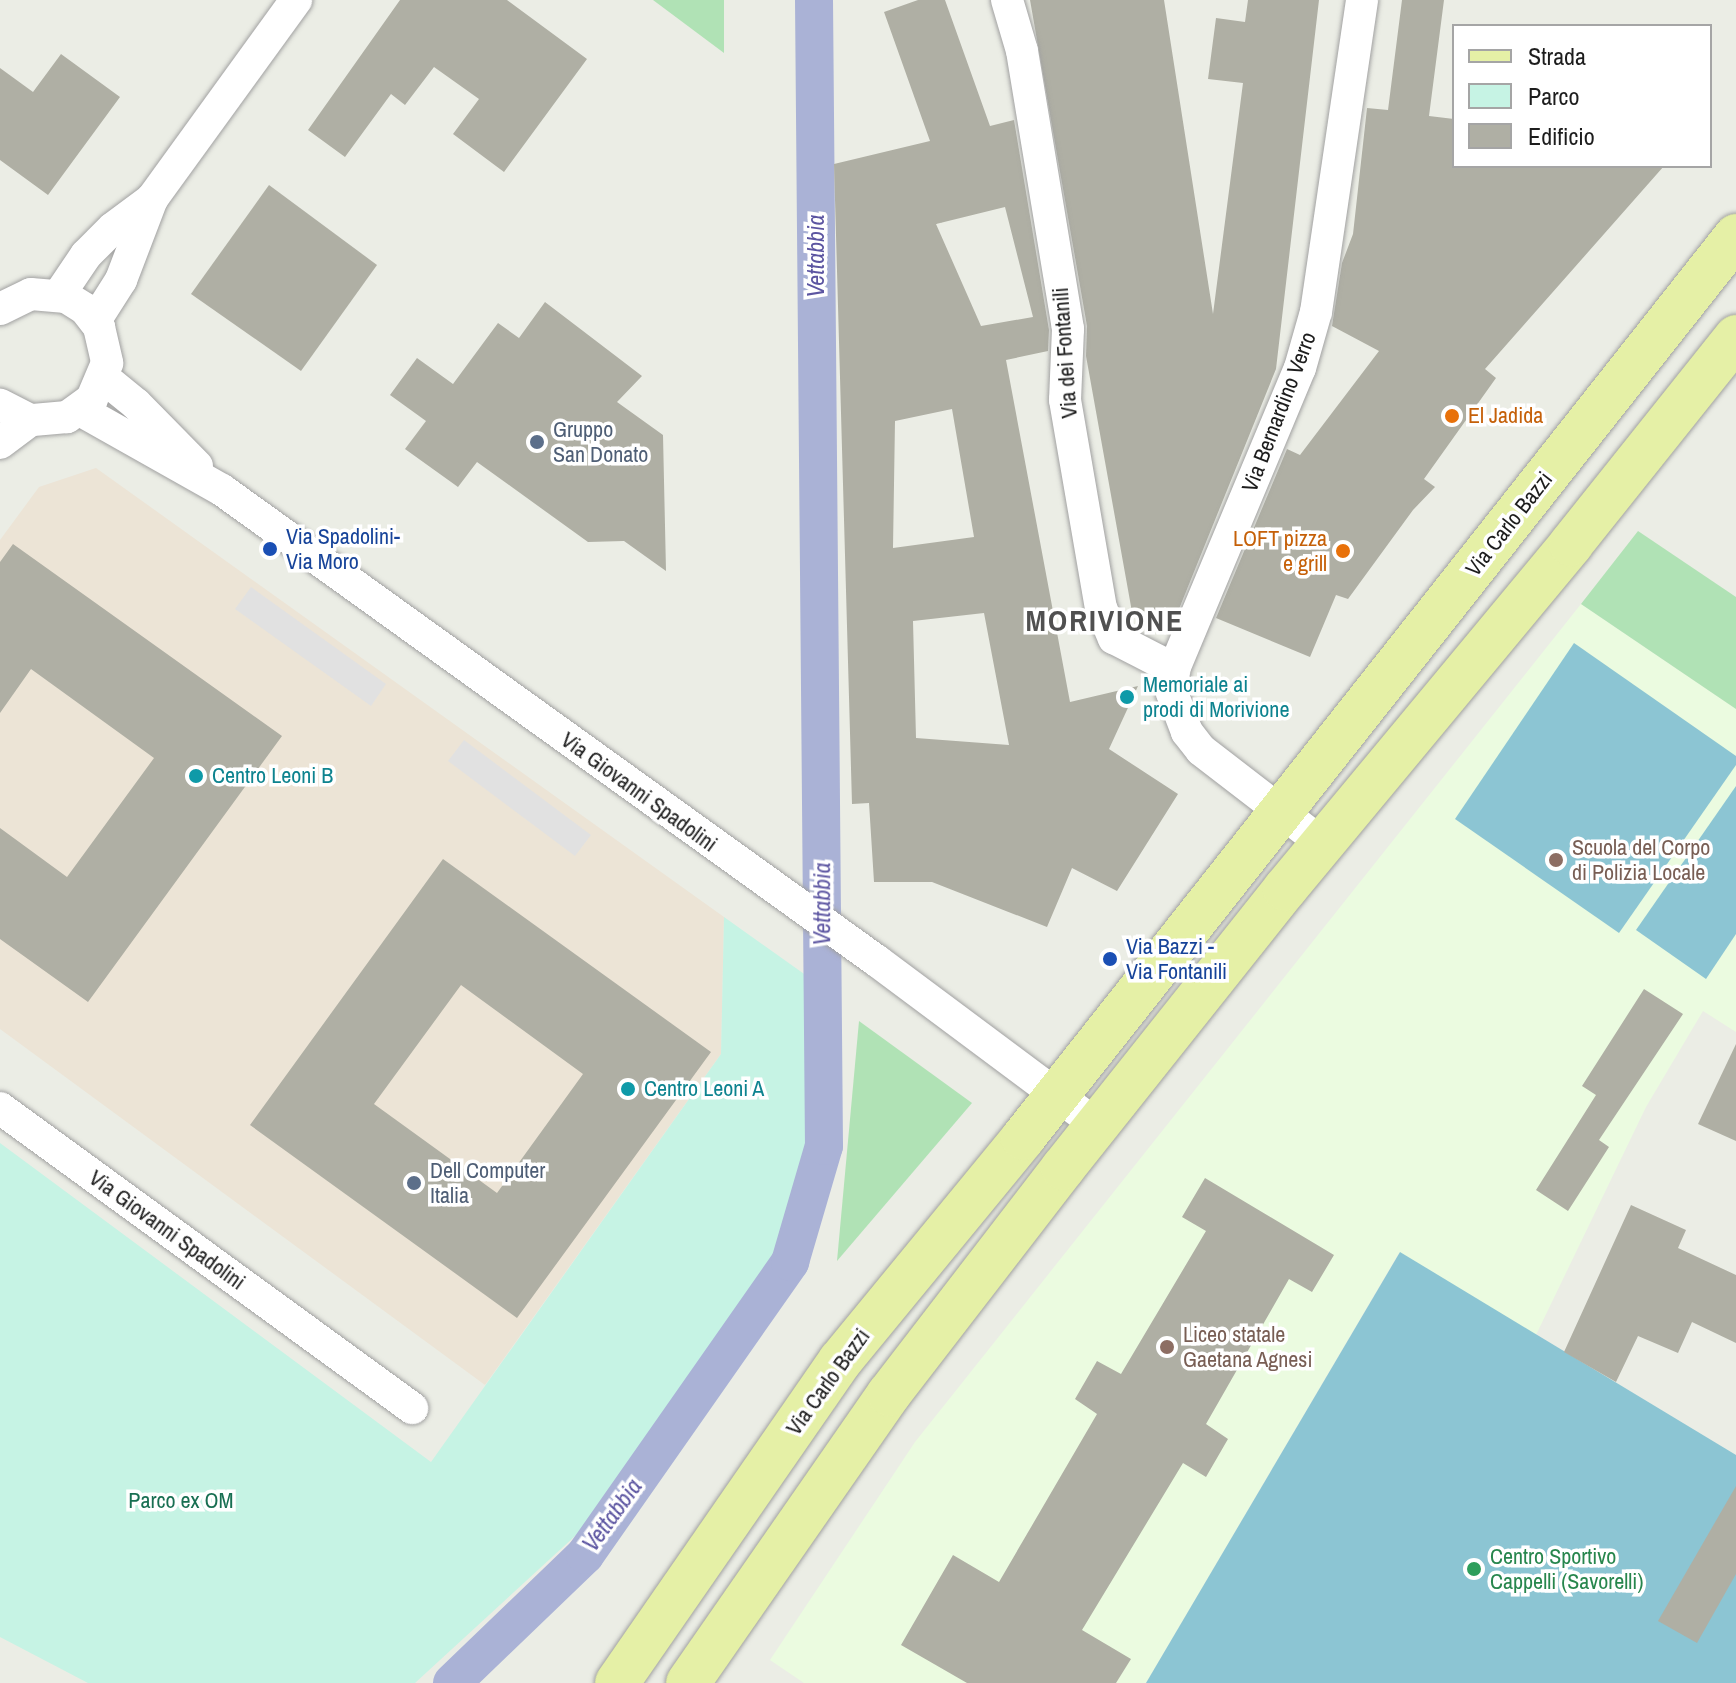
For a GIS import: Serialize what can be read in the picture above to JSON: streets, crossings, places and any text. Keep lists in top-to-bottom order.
{
  "streets": {
    "main road": ["Via Carlo Bazzi"],
    "street": ["Via dei Fontanili", "Via Bernardino Verro", "Via Giovanni Spadolini"]
  },
  "crossings": [
    ["Via dei Fontanili", "Via Bernardino Verro"],
    ["Via Carlo Bazzi", "Via Giovanni Spadolini"]
  ],
  "districts": ["MORIVIONE"],
  "water": ["Vettabbia"],
  "parks": ["Parco ex OM"],
  "places": [
    "El Jadida",
    "Gruppo San Donato",
    "Via Spadolini- Via Moro",
    "LOFT pizza e grill",
    "Memoriale ai prodi di Morivione",
    "Centro Leoni B",
    "Scuola del Corpo di Polizia Locale",
    "Via Bazzi - Via Fontanili",
    "Centro Leoni A",
    "Dell Computer Italia",
    "Liceo statale Gaetana Agnesi",
    "Centro Sportivo Cappelli (Savorelli)"
  ],
  "legend": ["Strada", "Parco", "Edificio"]
}
